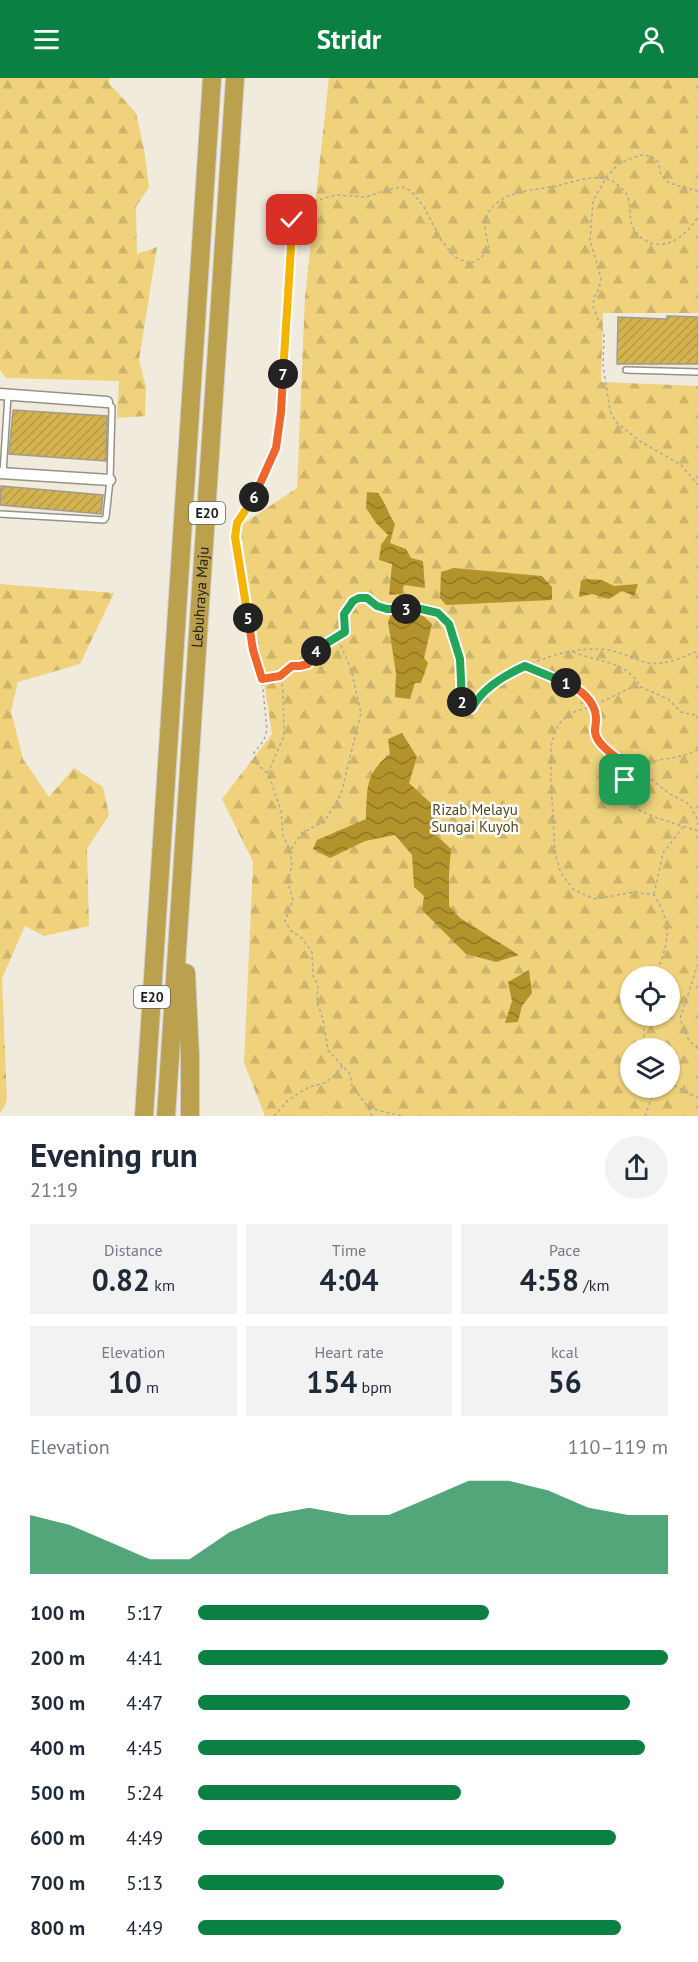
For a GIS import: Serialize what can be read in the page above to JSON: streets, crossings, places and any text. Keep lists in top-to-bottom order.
{
  "streets": {
    "highway": ["E20", "Lebuhraya Maju"]
  },
  "parks": ["Rizab Melayu Sungai Kuyoh"],
  "page": {
    "header": "Stridr",
    "pins": [
      "7",
      "6",
      "3",
      "5",
      "4",
      "1",
      "2"
    ],
    "heading": ["Evening run", "21:19"],
    "stats": [
      ["Distance", "0.82 km"],
      ["Time", "4:04"],
      ["Pace", "4:58 /km"],
      ["Elevation", "10 m"],
      ["Heart rate", "154 bpm"],
      ["kcal", "56"]
    ],
    "chart": ["Elevation", "110–119 m"],
    "list": [
      {
        "name": "100 m",
        "note": "5:17"
      },
      {
        "name": "200 m",
        "note": "4:41"
      },
      {
        "name": "300 m",
        "note": "4:47"
      },
      {
        "name": "400 m",
        "note": "4:45"
      },
      {
        "name": "500 m",
        "note": "5:24"
      },
      {
        "name": "600 m",
        "note": "4:49"
      },
      {
        "name": "700 m",
        "note": "5:13"
      },
      {
        "name": "800 m",
        "note": "4:49"
      }
    ]
  }
}
